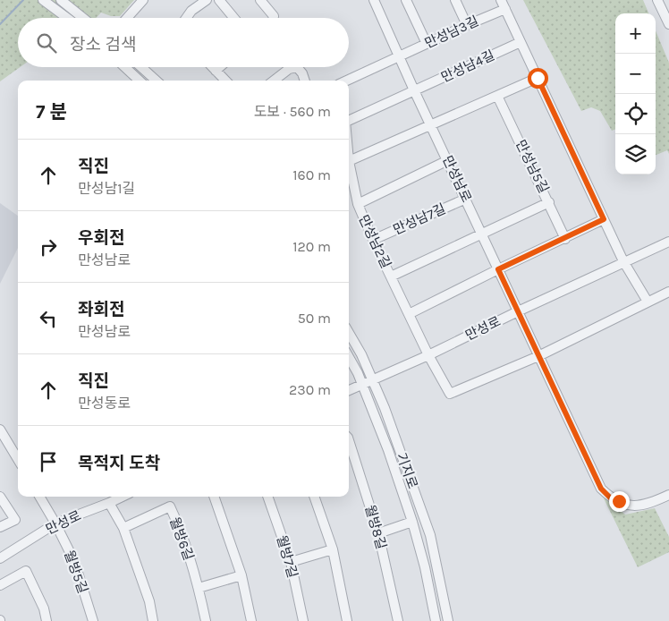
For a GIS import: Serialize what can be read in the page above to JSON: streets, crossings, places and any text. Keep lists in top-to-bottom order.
{
  "streets": {
    "street": [
      "만성남3길",
      "만성남4길",
      "만성남5길",
      "만성남로",
      "만성남7길",
      "만성남2길",
      "만성로",
      "기지로",
      "월방8길",
      "월방6길",
      "월방7길",
      "월방5길"
    ]
  },
  "crossings": [
    ["만성남3길", "만성남로"],
    ["만성남4길", "만성남로"],
    ["만성남로", "만성남7길"],
    ["만성남로", "만성남2길"],
    ["만성남로", "만성로"],
    ["만성남7길", "만성남2길"],
    ["만성남2길", "만성로"],
    ["만성로", "기지로"],
    ["만성로", "월방5길"]
  ],
  "page": {
    "map_buttons": ["+", "−"],
    "search": "장소 검색",
    "heading": ["7 분", "도보 · 560 m"],
    "list": [
      ["직진", "만성남1길", "160 m"],
      ["우회전", "만성남로", "120 m"],
      ["좌회전", "만성남로", "50 m"],
      ["직진", "만성동로", "230 m"],
      "목적지 도착"
    ]
  }
}
